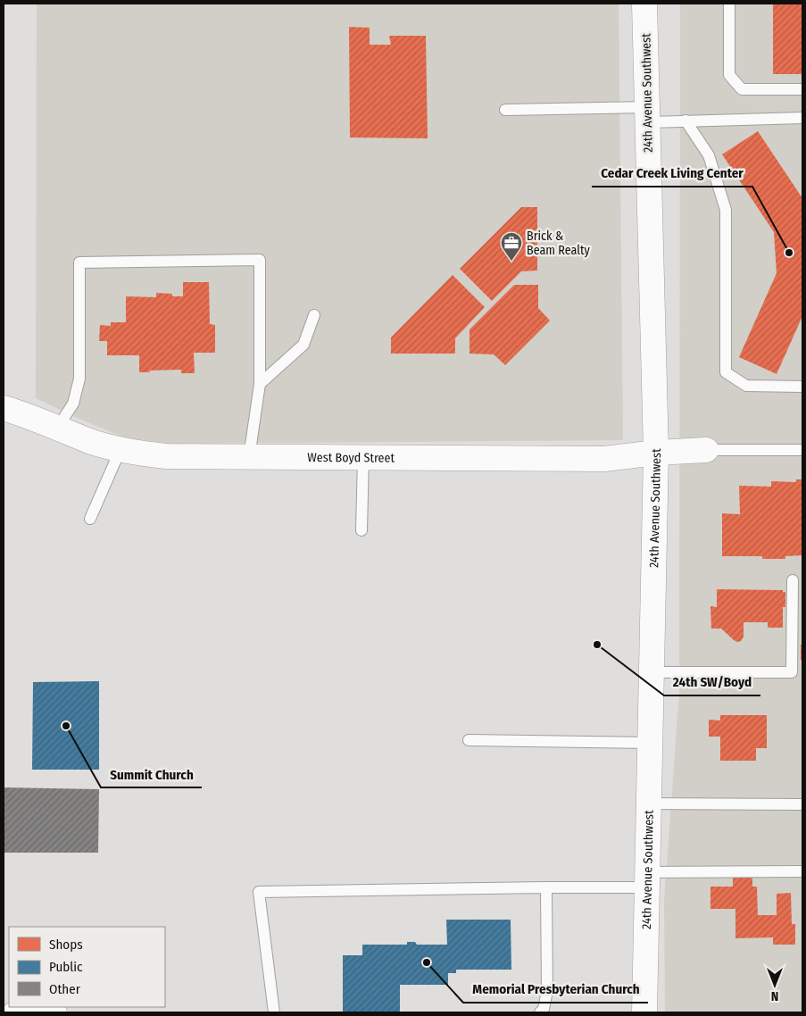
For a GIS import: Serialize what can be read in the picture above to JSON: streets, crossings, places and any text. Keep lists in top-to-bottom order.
{
  "streets": {
    "main road": ["24th Avenue Southwest", "West Boyd Street"]
  },
  "crossings": [
    ["24th Avenue Southwest", "West Boyd Street"]
  ],
  "places": {
    "other": [
      "Cedar Creek Living Center",
      "24th SW/Boyd",
      "Summit Church",
      "Memorial Presbyterian Church"
    ],
    "office": ["Brick & Beam Realty"]
  },
  "legend": ["Shops", "Public", "Other"],
  "north": "bottom"
}
